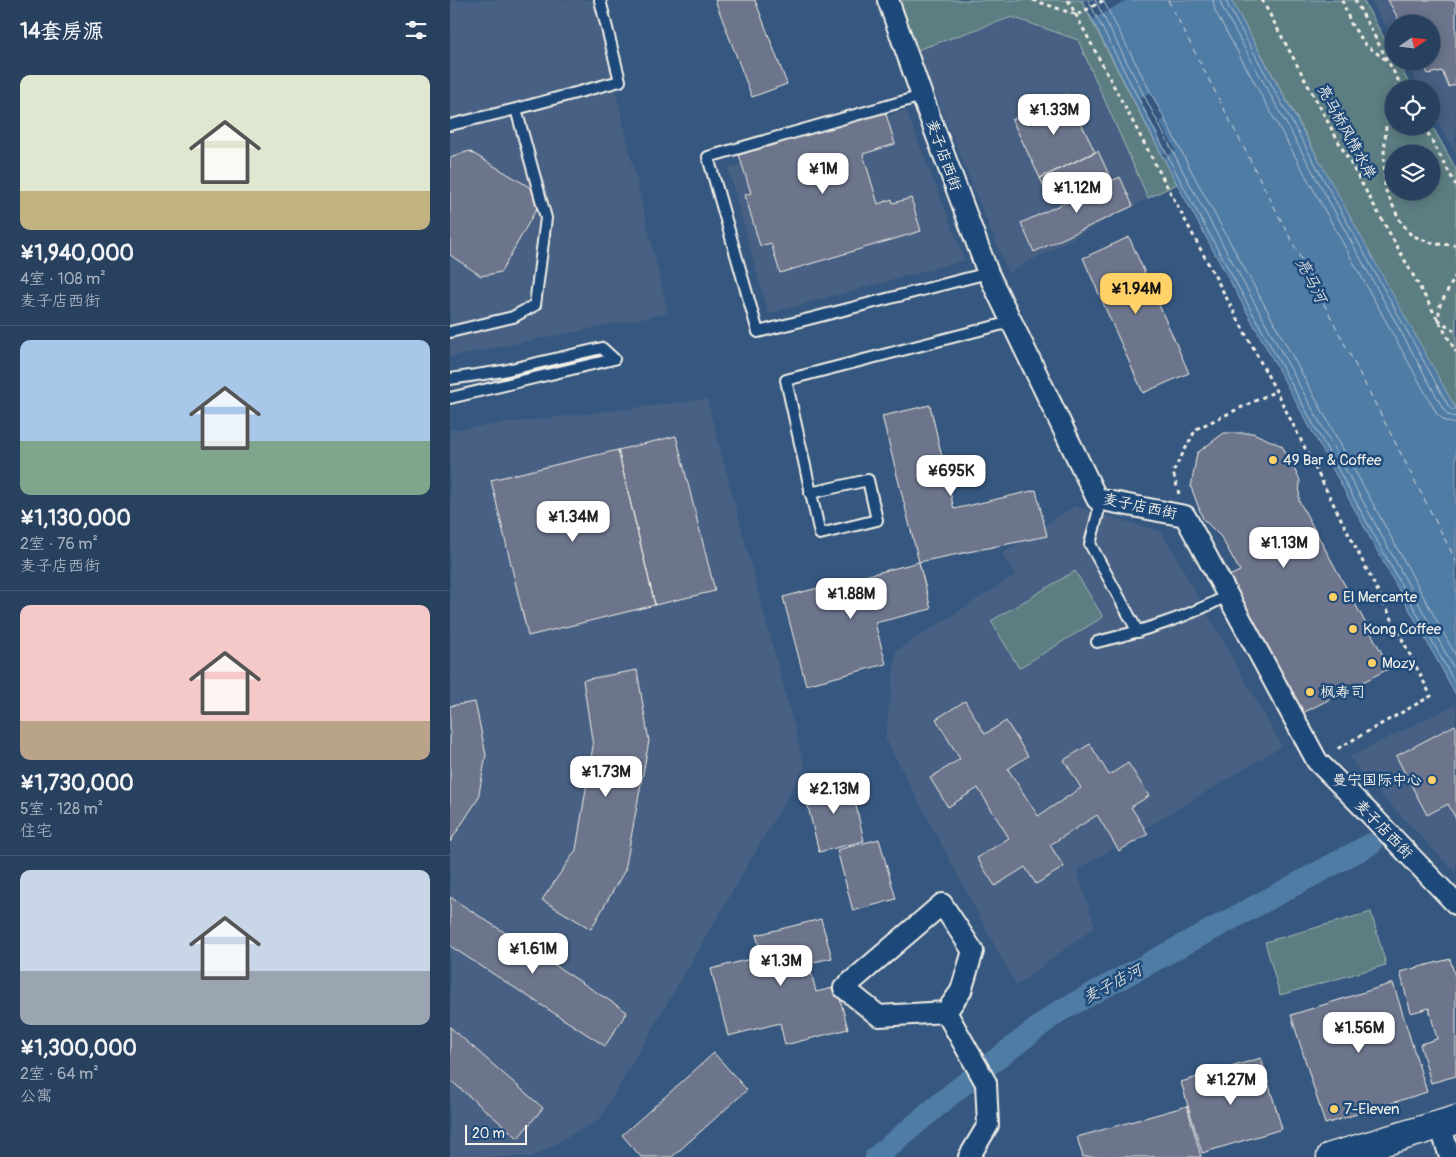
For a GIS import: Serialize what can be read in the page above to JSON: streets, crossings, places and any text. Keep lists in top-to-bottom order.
{
  "streets": {
    "street": ["麦子店西街"],
    "path": ["亮马桥风情水岸"]
  },
  "water": ["亮马河", "麦子店河"],
  "places": [
    "49 Bar & Coffee",
    "El Mercante",
    "Kong Coffee",
    "Mozy",
    "枫寿司",
    "曼宁国际中心",
    "7-Eleven"
  ],
  "scale_bar": "20 m",
  "north": "right",
  "page": {
    "heading": "14套房源",
    "list": [
      {
        "name": "¥1,940,000",
        "note": "4室 · 108 m² · 麦子店西街"
      },
      {
        "name": "¥1,130,000",
        "note": "2室 · 76 m² · 麦子店西街"
      },
      {
        "name": "¥1,730,000",
        "note": "5室 · 128 m² · 住宅"
      },
      {
        "name": "¥1,300,000",
        "note": "2室 · 64 m² · 公寓"
      }
    ],
    "price": [
      "¥1.33M",
      "¥1M",
      "¥1.12M",
      "¥1.94M",
      "¥695K",
      "¥1.34M",
      "¥1.13M",
      "¥1.88M",
      "¥1.73M",
      "¥2.13M",
      "¥1.61M",
      "¥1.3M",
      "¥1.56M",
      "¥1.27M"
    ],
    "scale": "20 m"
  }
}
